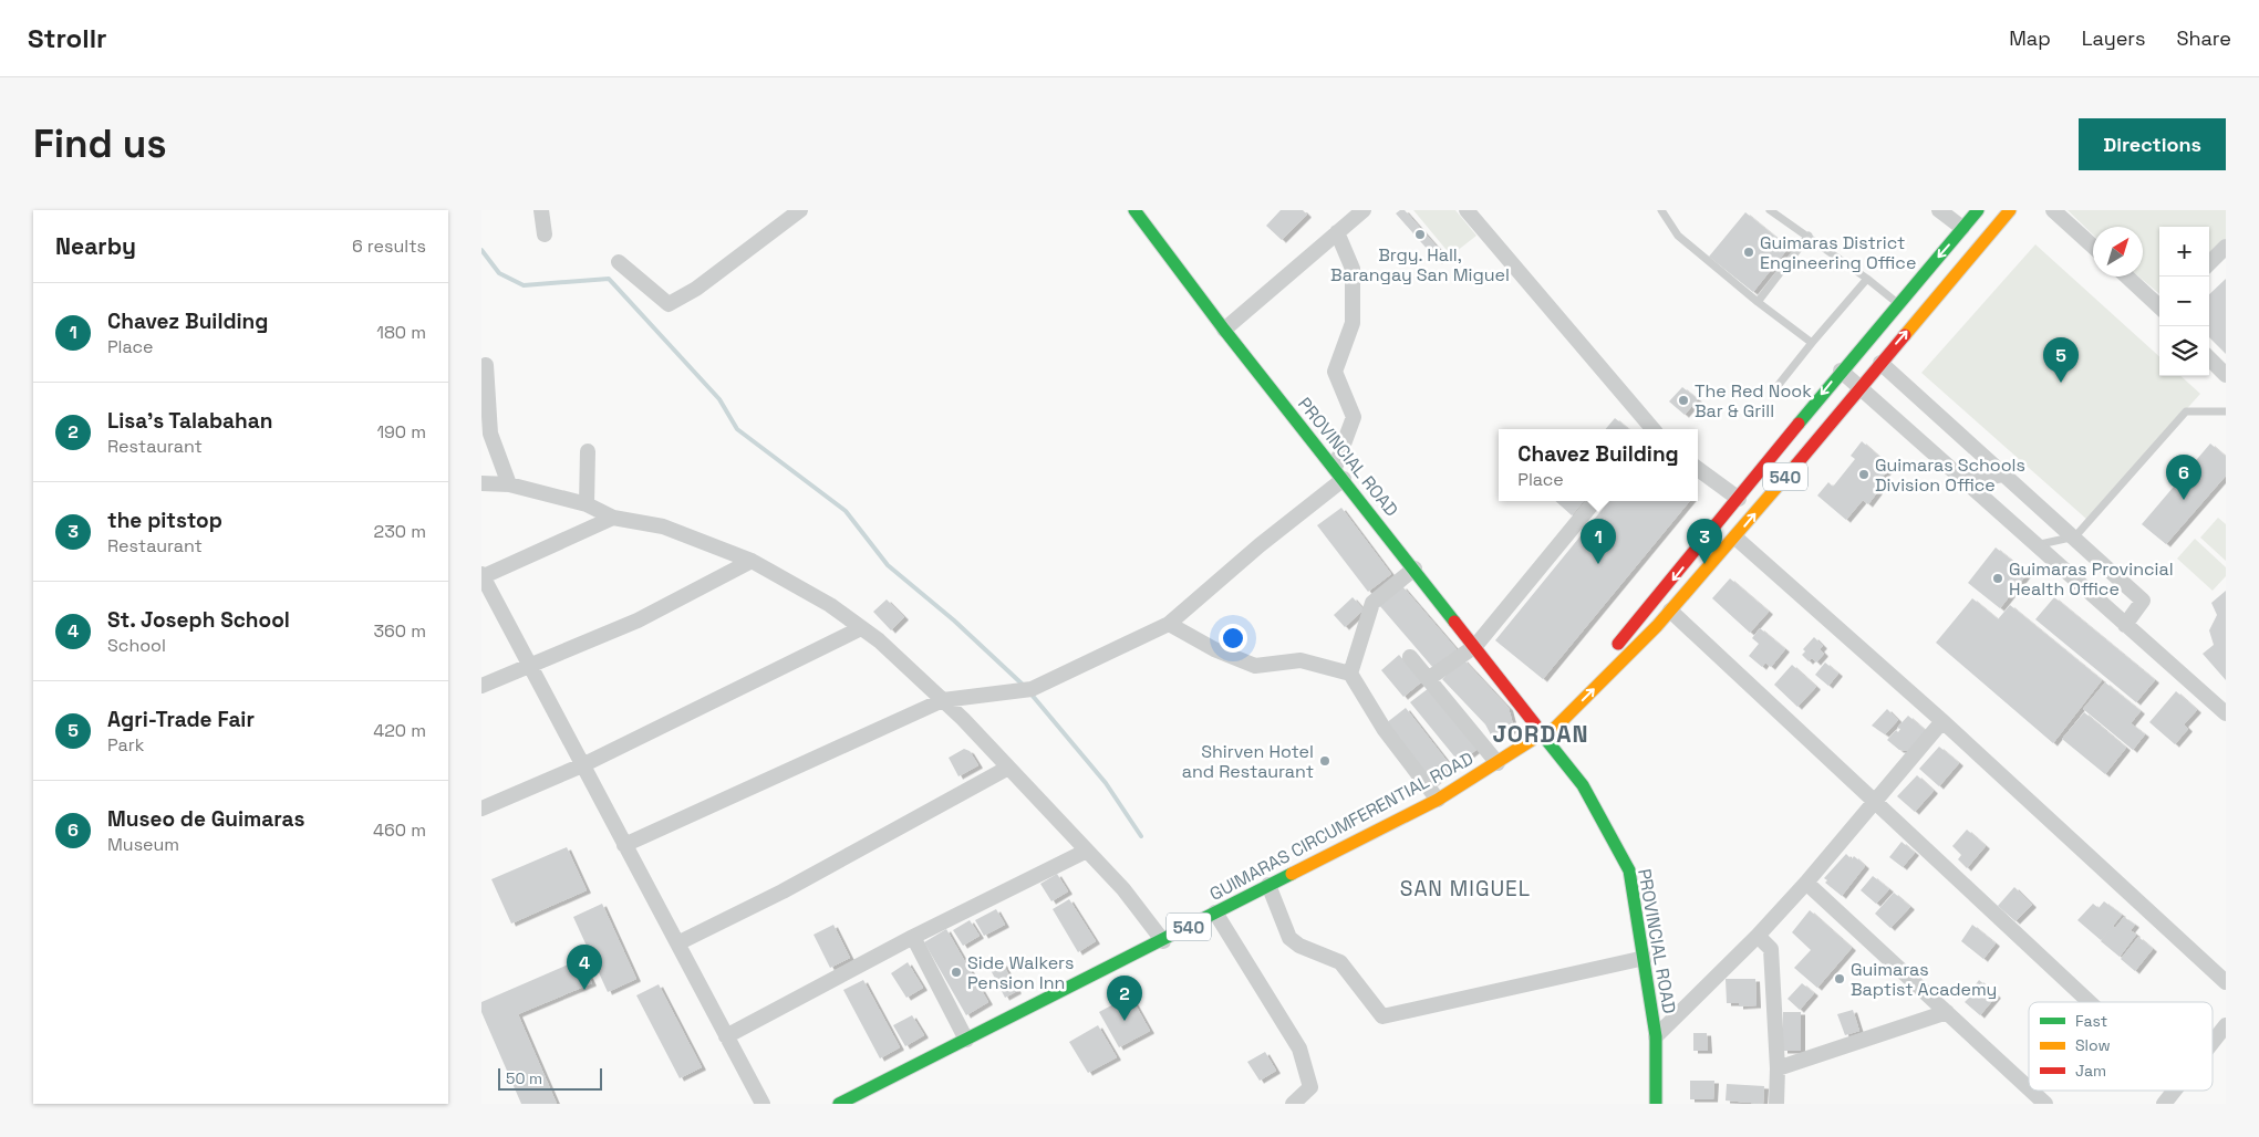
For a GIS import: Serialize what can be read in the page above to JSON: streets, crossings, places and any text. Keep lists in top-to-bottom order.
{
  "streets": {
    "main road": ["PROVINCIAL ROAD", "540", "GUIMARAS CIRCUMFERENTIAL ROAD"]
  },
  "crossings": [
    ["PROVINCIAL ROAD", "540"],
    ["PROVINCIAL ROAD", "GUIMARAS CIRCUMFERENTIAL ROAD"],
    ["540", "GUIMARAS CIRCUMFERENTIAL ROAD"]
  ],
  "districts": ["JORDAN", "SAN MIGUEL"],
  "places": [
    "Brgy. Hall, Barangay San Miguel",
    "Guimaras District Engineering Office",
    "The Red Nook Bar & Grill",
    "Guimaras Schools Division Office",
    "Guimaras Provincial Health Office",
    "Shirven Hotel and Restaurant",
    "Side Walkers Pension Inn",
    "Guimaras Baptist Academy"
  ],
  "legend": ["Fast", "Slow", "Jam"],
  "scale_bar": "50 m",
  "north": "top right",
  "page": {
    "header": "Strollr",
    "nav": ["Map", "Layers", "Share"],
    "buttons": "Directions",
    "title": "Find us",
    "heading": ["Nearby", "6 results"],
    "map_buttons": ["+", "−"],
    "list": [
      {
        "mark": "1",
        "name": "Chavez Building",
        "note": "Place",
        "value": "180 m"
      },
      {
        "mark": "2",
        "name": "Lisa's Talabahan",
        "note": "Restaurant",
        "value": "190 m"
      },
      {
        "mark": "3",
        "name": "the pitstop",
        "note": "Restaurant",
        "value": "230 m"
      },
      {
        "mark": "4",
        "name": "St. Joseph School",
        "note": "School",
        "value": "360 m"
      },
      {
        "mark": "5",
        "name": "Agri-Trade Fair",
        "note": "Park",
        "value": "420 m"
      },
      {
        "mark": "6",
        "name": "Museo de Guimaras",
        "note": "Museum",
        "value": "460 m"
      }
    ],
    "pins": [
      "5",
      "6",
      "1",
      "3",
      "4",
      "2"
    ],
    "popup": ["Chavez Building", "Place"],
    "scale": "50 m"
  }
}
